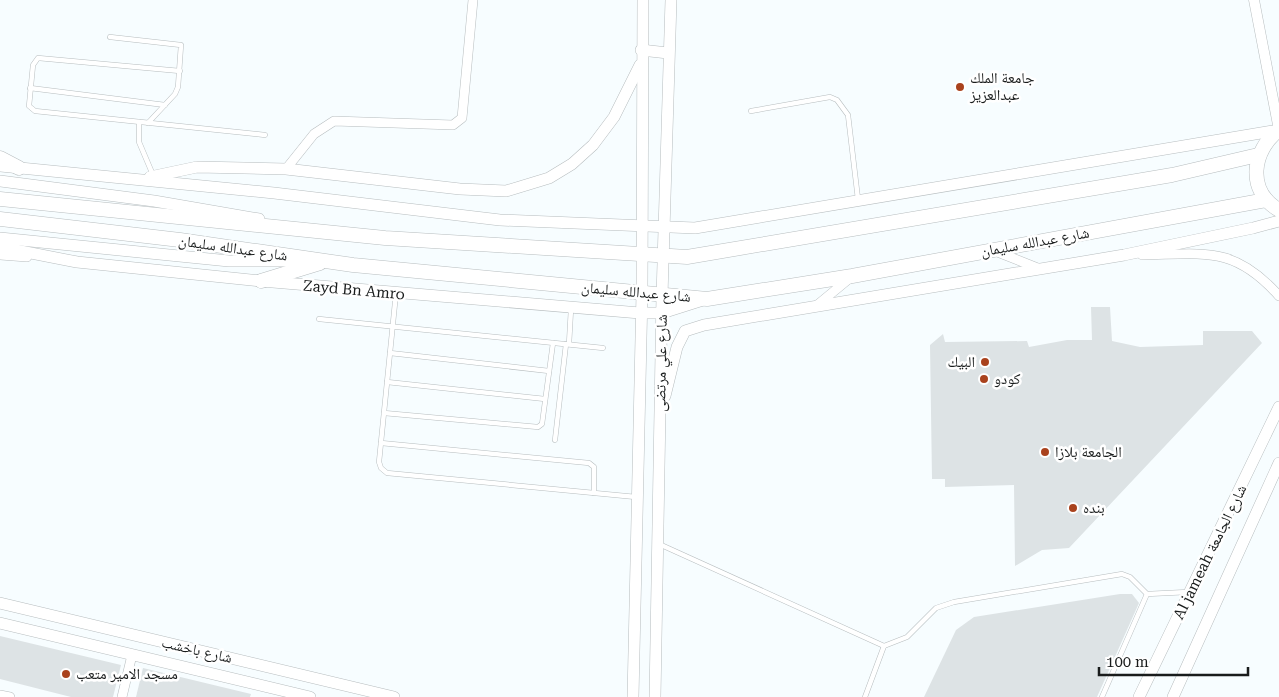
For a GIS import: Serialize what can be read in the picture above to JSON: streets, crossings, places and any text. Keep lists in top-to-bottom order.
{
  "streets": {
    "main road": [
      "شارع عبدالله سليمان",
      "Zayd Bn Amro",
      "شارع علي مرتضى",
      "Al jameah شارع الجامعة",
      "شارع باخشب"
    ]
  },
  "crossings": [
    ["شارع عبدالله سليمان", "Zayd Bn Amro"],
    ["شارع عبدالله سليمان", "شارع علي مرتضى"],
    ["Zayd Bn Amro", "شارع علي مرتضى"]
  ],
  "places": [
    "جامعة الملك عبدالعزيز",
    "البيك",
    "كودو",
    "الجامعة بلازا",
    "بنده",
    "مسجد الامير متعب"
  ],
  "scale_bar": "100 m"
}
